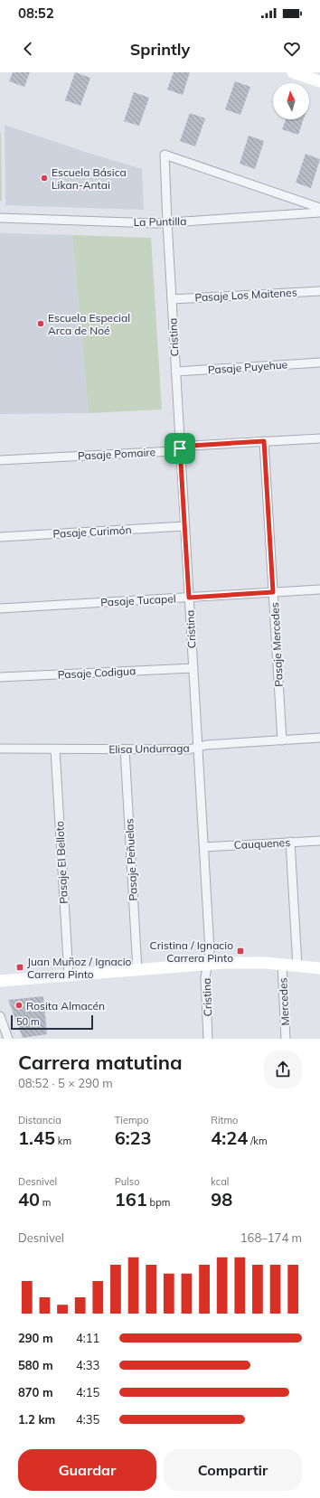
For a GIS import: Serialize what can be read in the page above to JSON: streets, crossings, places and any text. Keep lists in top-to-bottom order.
{
  "streets": {
    "street": [
      "La Puntilla",
      "Pasaje Los Maitenes",
      "Cristina",
      "Pasaje Puyehue",
      "Pasaje Pomaire",
      "Pasaje Curimón",
      "Pasaje Tucapel",
      "Pasaje Mercedes",
      "Pasaje Codigua",
      "Elisa Undurraga",
      "Cauquenes",
      "Pasaje Peñuelas",
      "Pasaje El Belloto",
      "Mercedes"
    ]
  },
  "crossings": [
    ["La Puntilla", "Cristina"],
    ["Pasaje Los Maitenes", "Cristina"],
    ["Cristina", "Pasaje Puyehue"],
    ["Cristina", "Pasaje Pomaire"],
    ["Cristina", "Pasaje Curimón"],
    ["Cristina", "Pasaje Tucapel"],
    ["Cristina", "Pasaje Codigua"],
    ["Cristina", "Elisa Undurraga"],
    ["Cristina", "Cauquenes"],
    ["Pasaje Pomaire", "Pasaje Mercedes"],
    ["Pasaje Tucapel", "Pasaje Mercedes"],
    ["Pasaje Mercedes", "Elisa Undurraga"],
    ["Elisa Undurraga", "Pasaje Peñuelas"],
    ["Elisa Undurraga", "Pasaje El Belloto"]
  ],
  "places": {
    "other": ["Escuela Básica Likan-Antai", "Escuela Especial Arca de Noé", "Rosita Almacén"],
    "transit": ["Cristina / Ignacio Carrera Pinto", "Juan Muñoz / Ignacio Carrera Pinto"]
  },
  "scale_bar": "50 m",
  "north": "top",
  "page": {
    "status": "08:52",
    "header": "Sprintly",
    "scale": "50 m",
    "heading": ["Carrera matutina", "08:52 · 5 × 290 m"],
    "stats": [
      ["Distancia", "1.45 km"],
      ["Tiempo", "6:23"],
      ["Ritmo", "4:24 /km"],
      ["Desnivel", "40 m"],
      ["Pulso", "161 bpm"],
      ["kcal", "98"]
    ],
    "chart": ["Desnivel", "168–174 m"],
    "list": [
      {
        "name": "290 m",
        "note": "4:11"
      },
      {
        "name": "580 m",
        "note": "4:33"
      },
      {
        "name": "870 m",
        "note": "4:15"
      },
      {
        "name": "1.2 km",
        "note": "4:35"
      }
    ],
    "buttons": ["Guardar", "Compartir"]
  }
}
